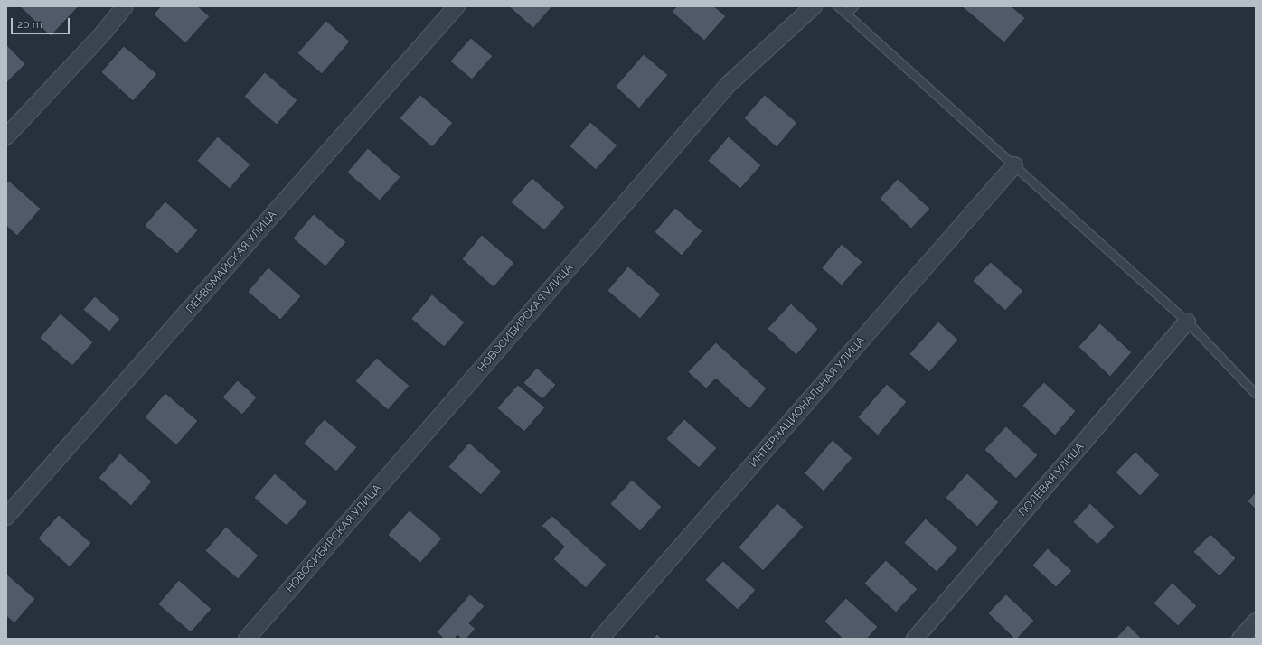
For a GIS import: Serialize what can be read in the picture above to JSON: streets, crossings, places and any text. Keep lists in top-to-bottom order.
{
  "streets": {
    "street": [
      "ПЕРВОМАЙСКАЯ УЛИЦА",
      "НОВОСИБИРСКАЯ УЛИЦА",
      "ИНТЕРНАЦИОНАЛЬНАЯ УЛИЦА",
      "ПОЛЕВАЯ УЛИЦА"
    ]
  },
  "scale_bar": "20 m"
}
